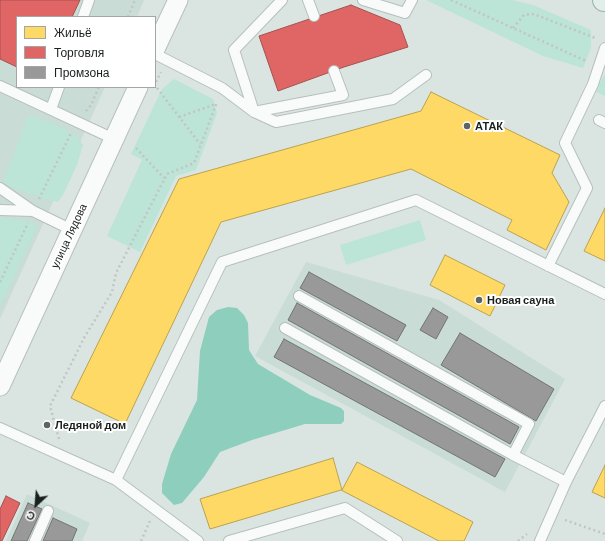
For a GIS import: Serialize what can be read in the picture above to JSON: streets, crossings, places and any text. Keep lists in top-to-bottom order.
{
  "streets": {
    "street": ["улица Лядова"]
  },
  "places": ["АТАК", "Новая сауна", "Ледяной дом"],
  "legend": ["Жильё", "Торговля", "Промзона"],
  "north": "bottom left"
}
